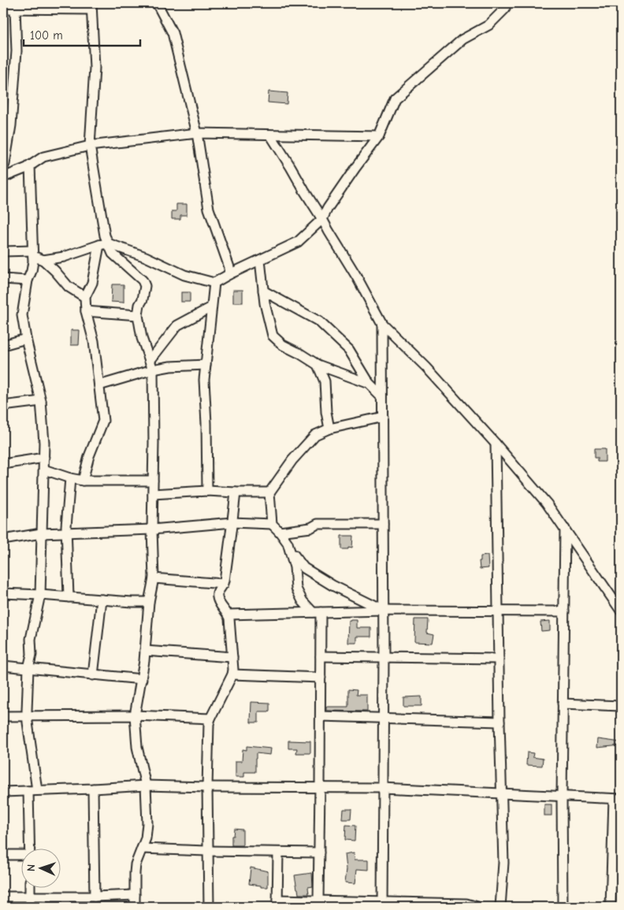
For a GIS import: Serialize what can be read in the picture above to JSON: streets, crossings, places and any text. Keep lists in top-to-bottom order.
{
  "scale_bar": "100 m",
  "north": "left"
}
